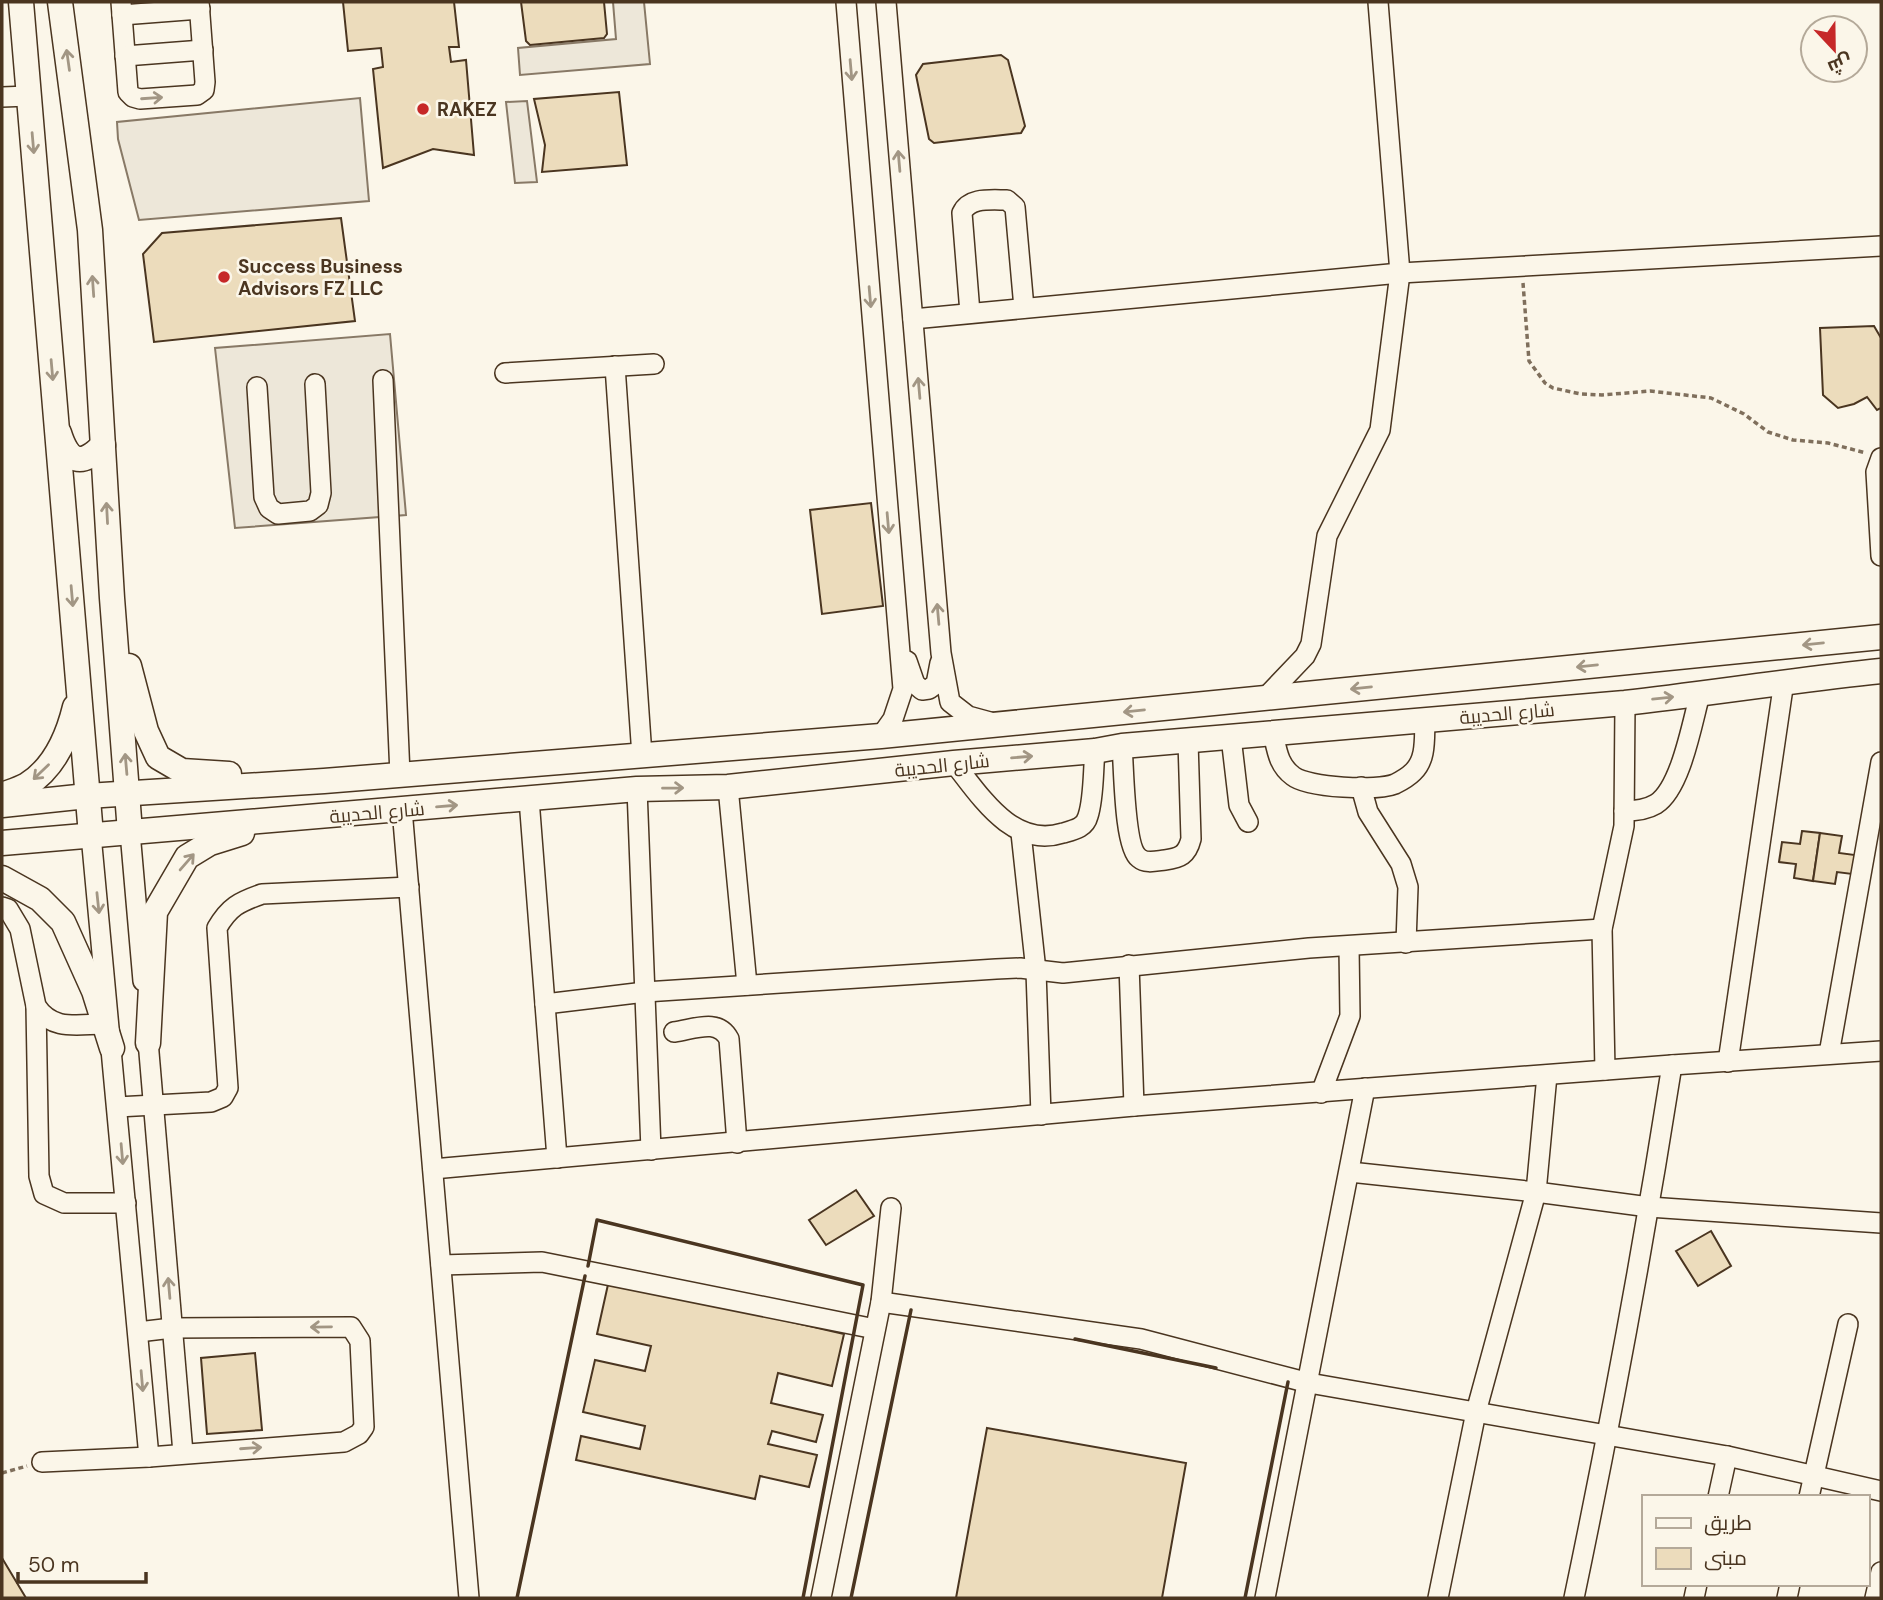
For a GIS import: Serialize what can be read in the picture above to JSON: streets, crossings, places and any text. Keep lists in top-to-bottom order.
{
  "streets": {
    "main road": ["شارع الحديبة"]
  },
  "places": ["RAKEZ", "Success Business Advisors FZ LLC"],
  "legend": ["طريق", "مبنى"],
  "scale_bar": "50 m",
  "north": "bottom"
}
